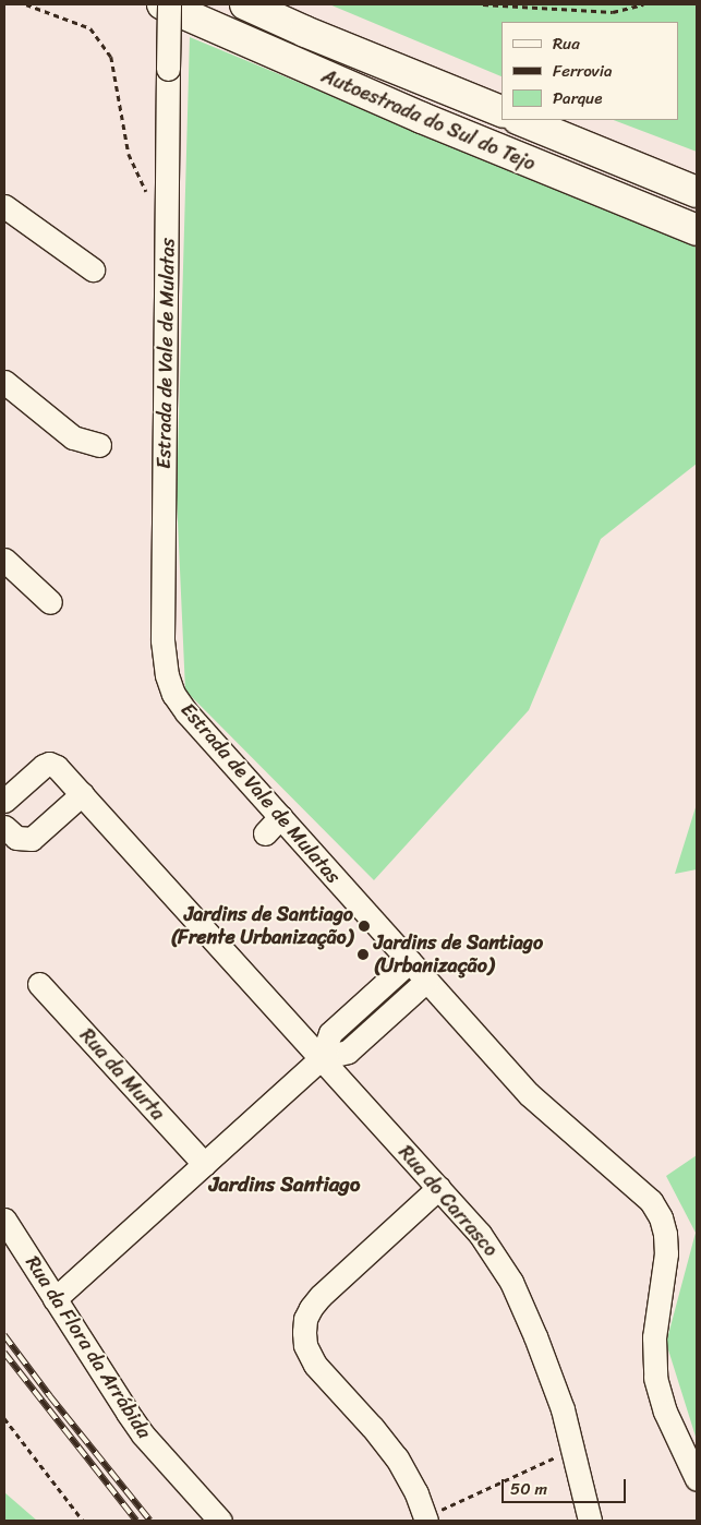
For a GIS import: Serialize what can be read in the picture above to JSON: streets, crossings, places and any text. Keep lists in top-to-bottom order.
{
  "streets": {
    "highway": ["Autoestrada do Sul do Tejo"],
    "street": [
      "Estrada de Vale de Mulatas",
      "Rua da Murta",
      "Rua do Carrasco",
      "Rua da Flora da Arrábida"
    ]
  },
  "districts": ["Jardins Santiago"],
  "places": ["Jardins de Santiago (Frente Urbanização)", "Jardins de Santiago (Urbanização)"],
  "legend": ["Rua", "Ferrovia", "Parque"],
  "scale_bar": "50 m"
}
